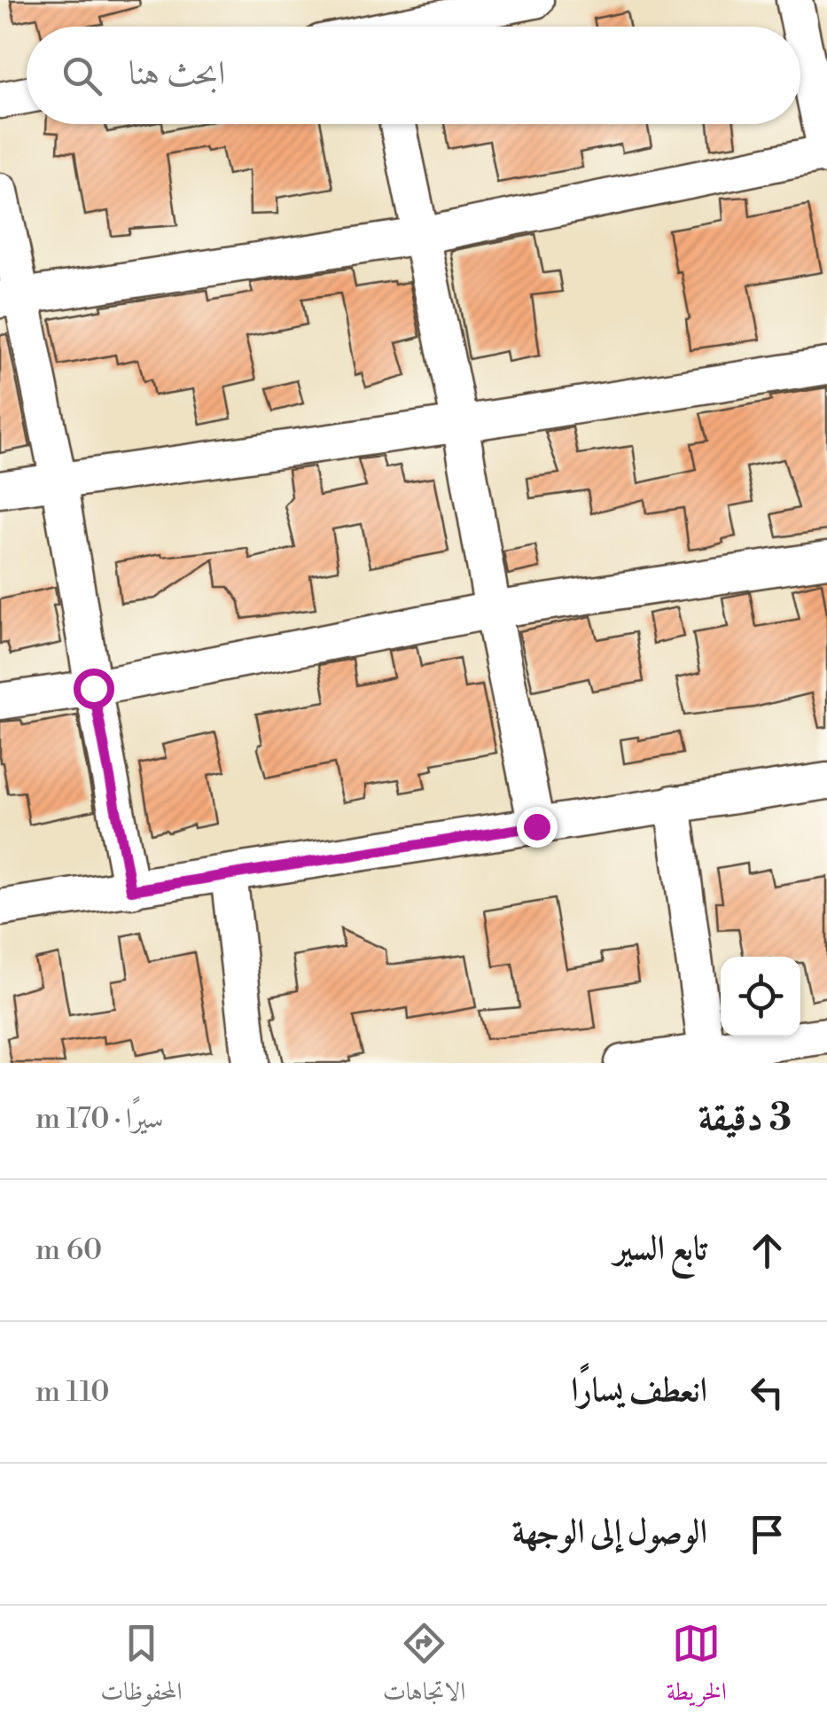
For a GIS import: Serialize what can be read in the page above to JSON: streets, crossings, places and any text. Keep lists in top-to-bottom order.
{
  "page": {
    "search": "ابحث هنا",
    "heading": ["3 دقيقة", "سيرًا · 170 m"],
    "list": [
      ["تابع السير", "60 m"],
      ["انعطف يسارًا", "110 m"],
      "الوصول إلى الوجهة"
    ],
    "nav": ["الخريطة", "الاتجاهات", "المحفوظات"]
  }
}
